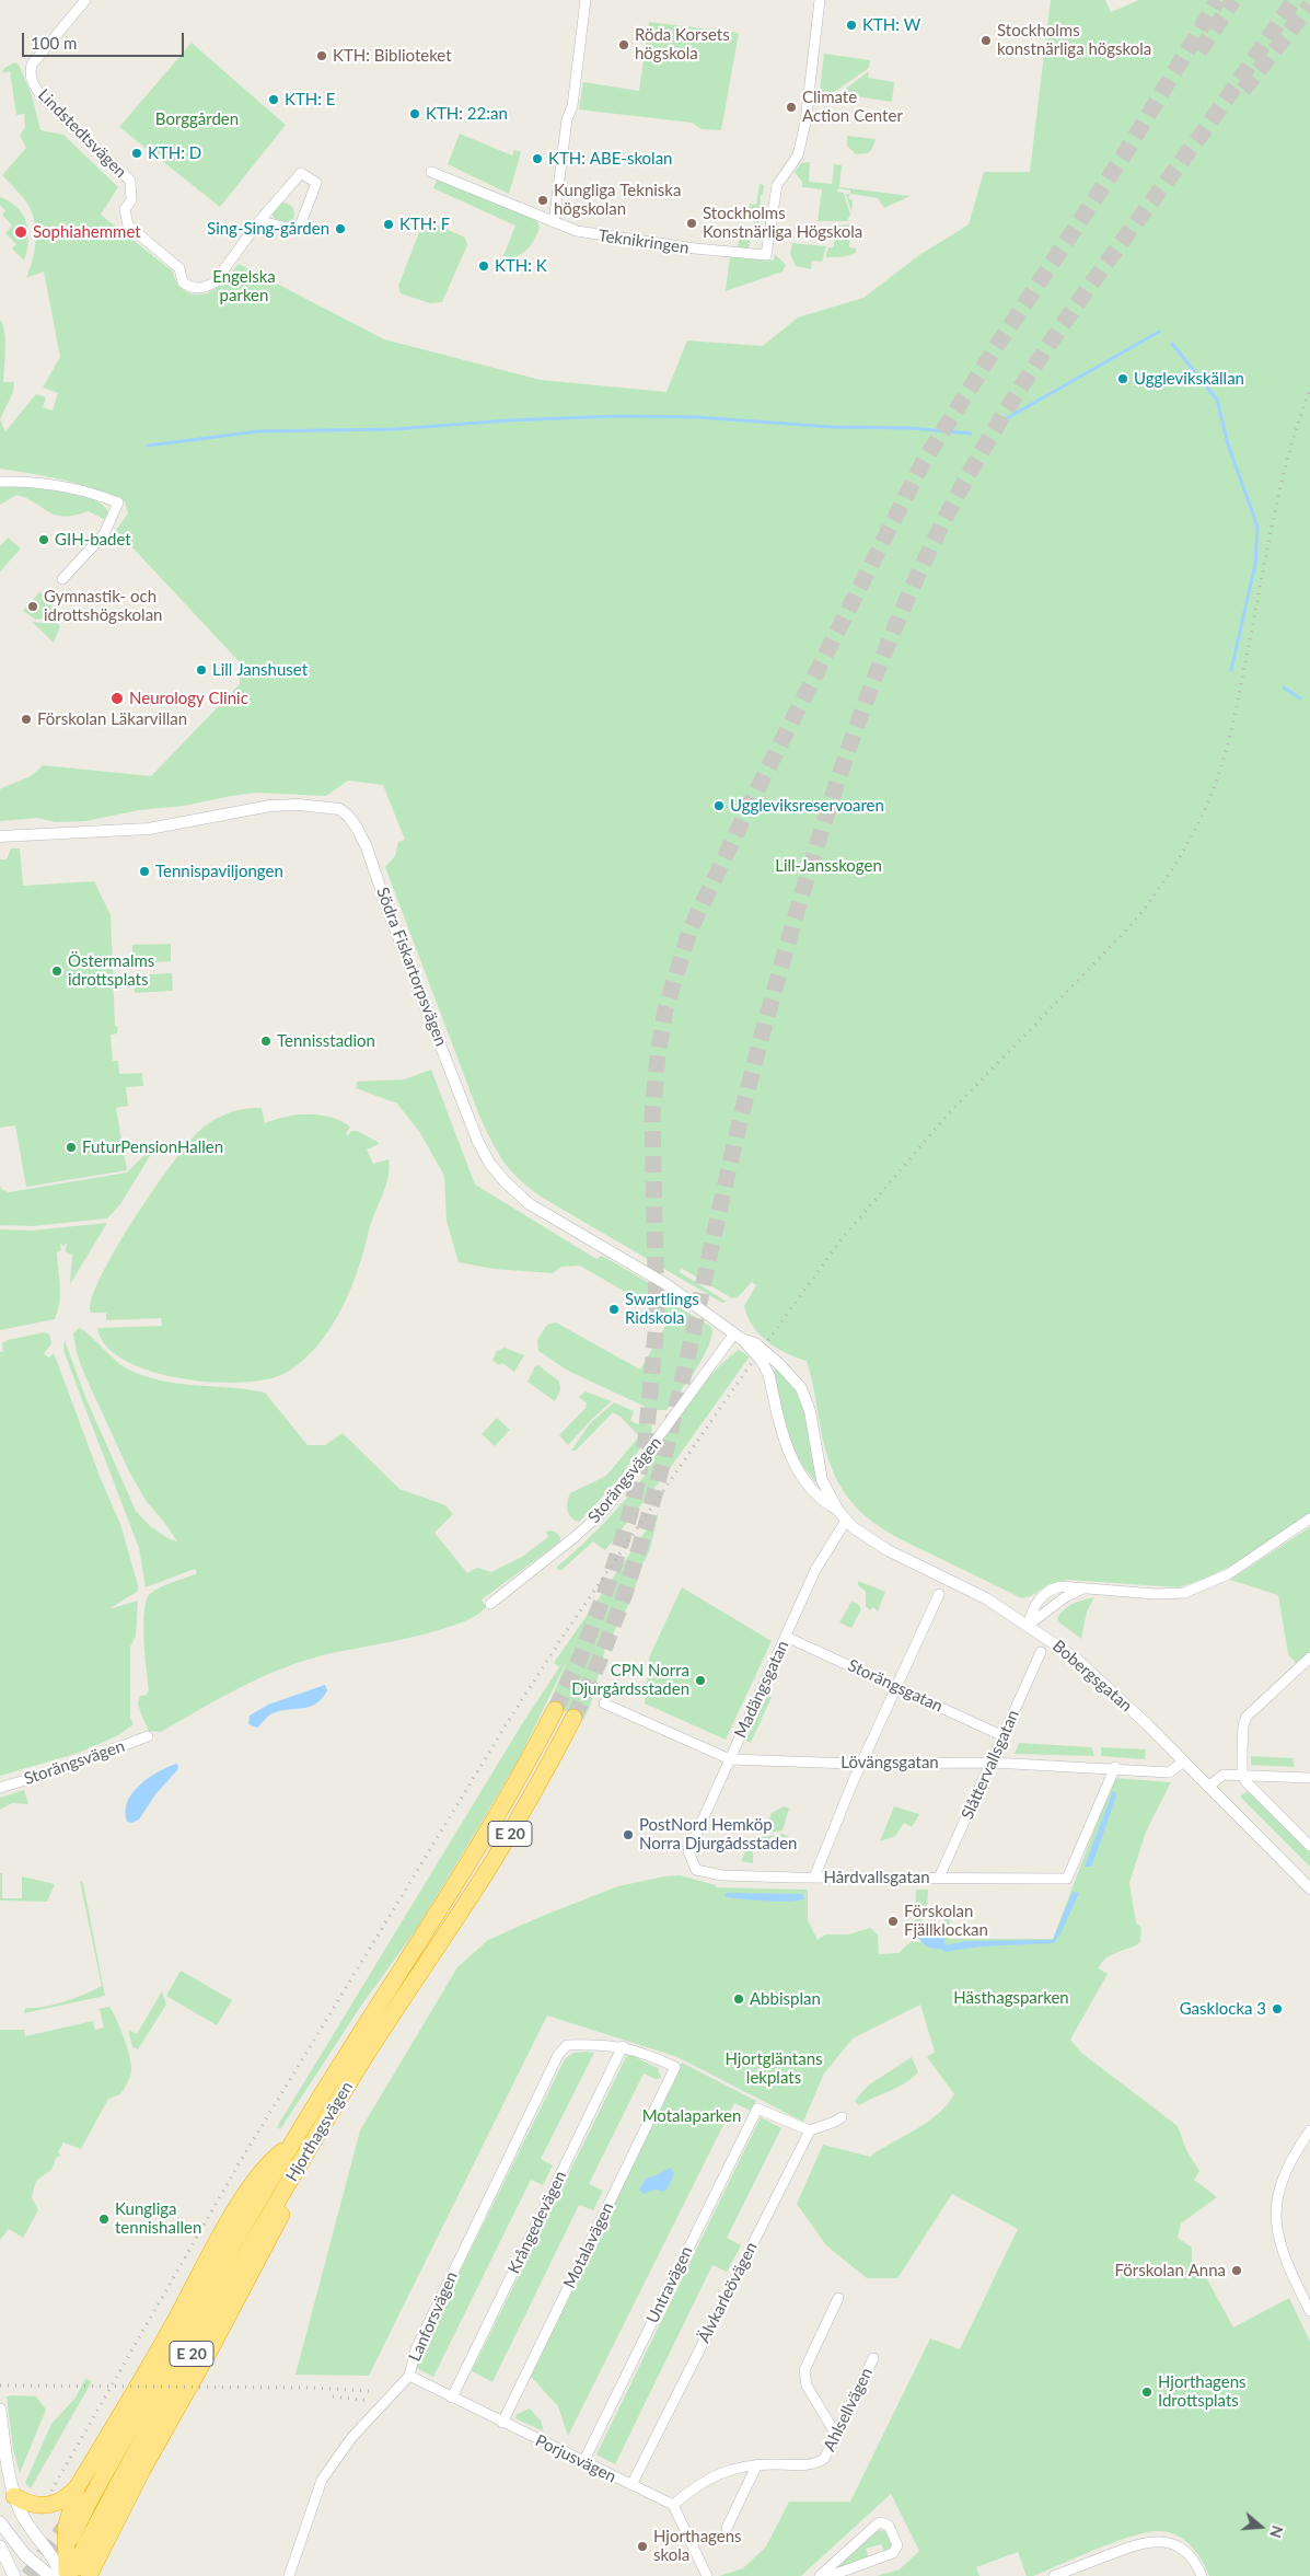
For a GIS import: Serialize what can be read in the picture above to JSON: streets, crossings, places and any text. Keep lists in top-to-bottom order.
{
  "streets": {
    "highway": ["E 20", "Hjorthagsvägen"],
    "street": [
      "Lindstedtsvägen",
      "Teknikringen",
      "Södra Fiskartorpsvägen",
      "Storängsvägen",
      "Bobergsgatan",
      "Storängsgatan",
      "Madängsgatan",
      "Lövängsgatan",
      "Slåttervallsgatan",
      "Hårdvallsgatan",
      "Krångedevägen",
      "Motalavägen",
      "Untravägen",
      "Älvkarleövägen",
      "Lanforsvägen",
      "Ahlsellvägen",
      "Porjusvägen"
    ]
  },
  "crossings": [
    ["Södra Fiskartorpsvägen", "Storängsvägen"],
    ["Södra Fiskartorpsvägen", "Bobergsgatan"],
    ["Storängsvägen", "Bobergsgatan"],
    ["Bobergsgatan", "Madängsgatan"],
    ["Bobergsgatan", "Lövängsgatan"],
    ["Storängsgatan", "Madängsgatan"],
    ["Storängsgatan", "Slåttervallsgatan"],
    ["Madängsgatan", "Lövängsgatan"],
    ["Madängsgatan", "Hårdvallsgatan"],
    ["Lövängsgatan", "Slåttervallsgatan"],
    ["Lövängsgatan", "Hårdvallsgatan"],
    ["Slåttervallsgatan", "Hårdvallsgatan"],
    ["E 20", "Hjorthagsvägen"],
    ["Krångedevägen", "Motalavägen"],
    ["Krångedevägen", "Lanforsvägen"],
    ["Krångedevägen", "Porjusvägen"],
    ["Motalavägen", "Lanforsvägen"],
    ["Motalavägen", "Porjusvägen"],
    ["Untravägen", "Älvkarleövägen"],
    ["Untravägen", "Porjusvägen"],
    ["Älvkarleövägen", "Porjusvägen"],
    ["Lanforsvägen", "Porjusvägen"],
    ["Ahlsellvägen", "Porjusvägen"]
  ],
  "parks": [
    "Borggården",
    "Engelska parken",
    "Lill-Jansskogen",
    "Hästhagsparken",
    "Hjortgläntans lekplats",
    "Motalaparken"
  ],
  "places": [
    "KTH: W",
    "Stockholms konstnärliga högskola",
    "Röda Korsets högskola",
    "KTH: Biblioteket",
    "KTH: E",
    "Climate Action Center",
    "KTH: 22:an",
    "KTH: D",
    "KTH: ABE-skolan",
    "Kungliga Tekniska högskolan",
    "Stockholms Konstnärliga Högskola",
    "KTH: F",
    "Sing-Sing-gården",
    "Sophiahemmet",
    "KTH: K",
    "Ugglevikskällan",
    "GIH-badet",
    "Gymnastik- och idrottshögskolan",
    "Lill Janshuset",
    "Neurology Clinic",
    "Förskolan Läkarvillan",
    "Uggleviksreservoaren",
    "Tennispaviljongen",
    "Östermalms idrottsplats",
    "Tennisstadion",
    "FuturPensionHallen",
    "Swartlings Ridskola",
    "CPN Norra Djurgårdsstaden",
    "PostNord Hemköp Norra Djurgådsstaden",
    "Förskolan Fjällklockan",
    "Abbisplan",
    "Gasklocka 3",
    "Kungliga tennishallen",
    "Förskolan Anna",
    "Hjorthagens Idrottsplats",
    "Hjorthagens skola"
  ],
  "scale_bar": "100 m",
  "north": "right"
}
